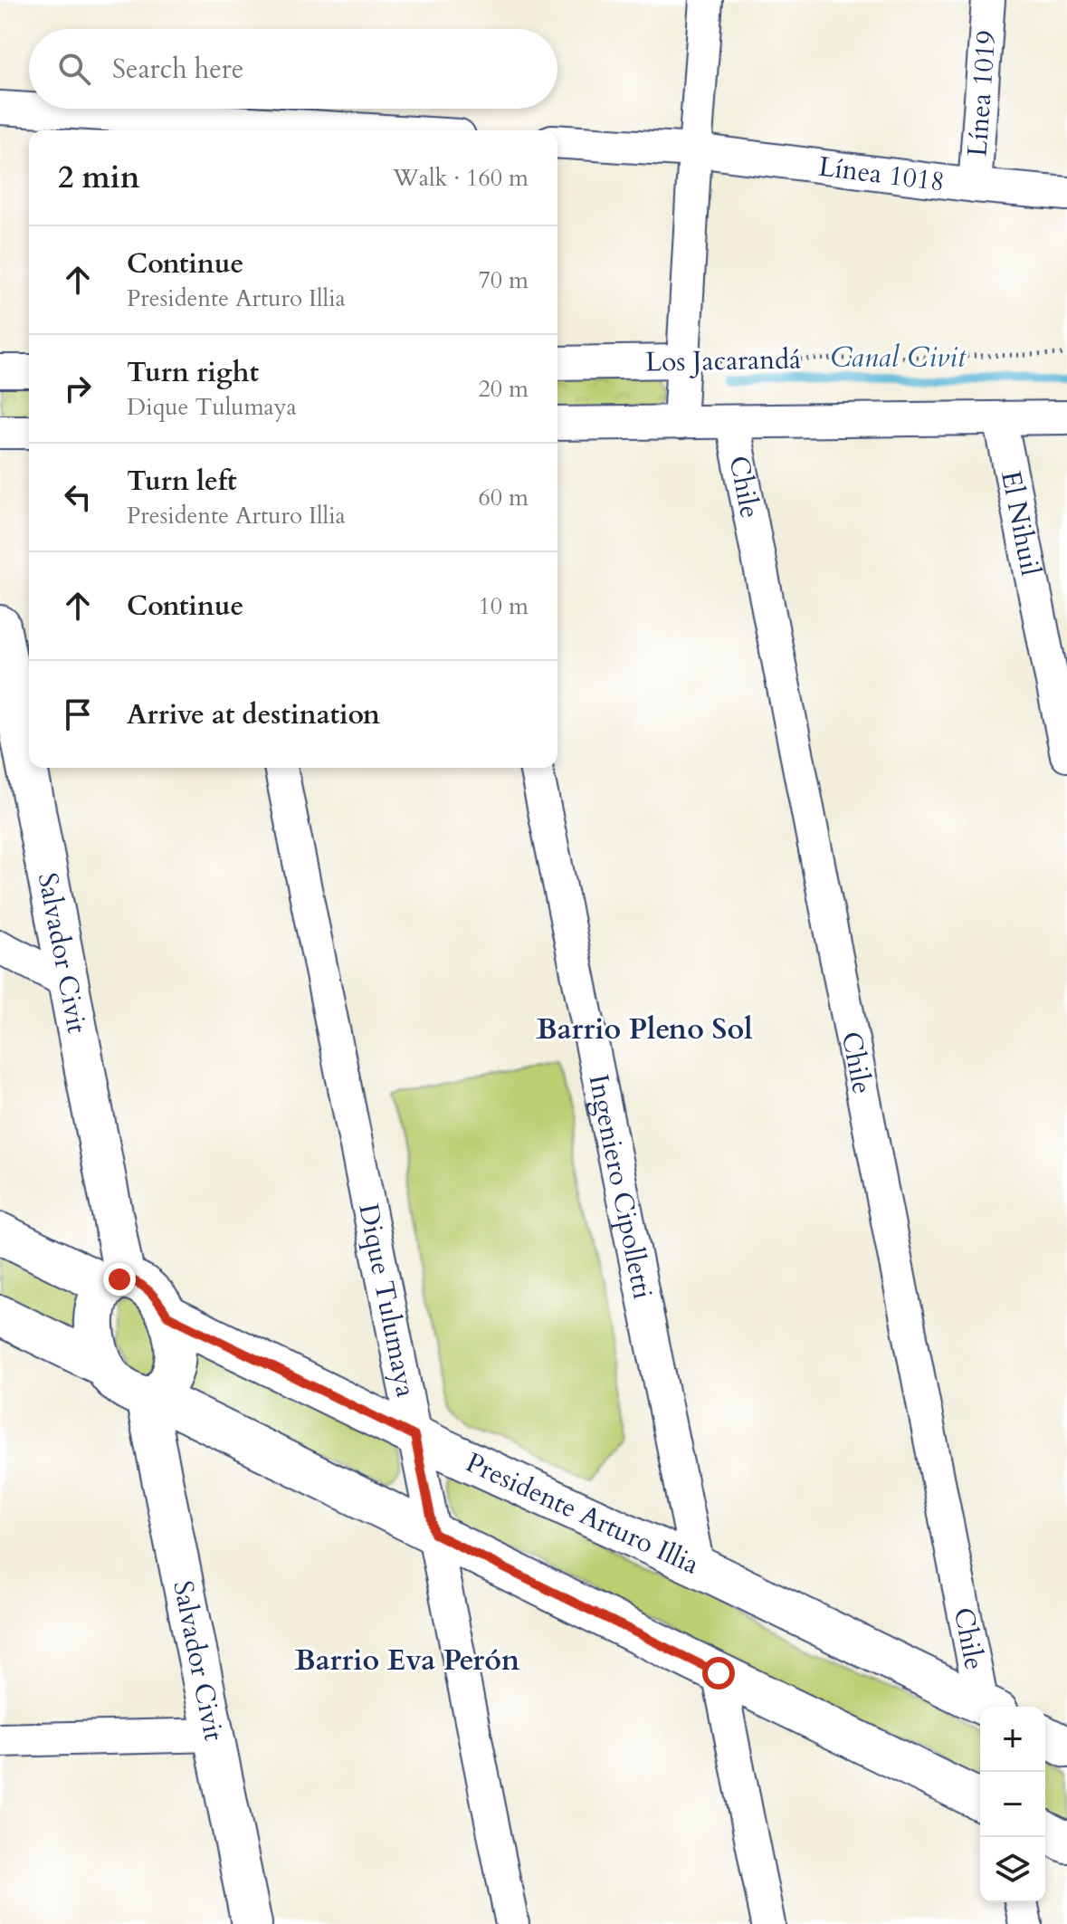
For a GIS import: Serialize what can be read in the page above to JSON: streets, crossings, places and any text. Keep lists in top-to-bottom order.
{
  "streets": {
    "street": [
      "Línea 1019",
      "Línea 1018",
      "Los Jacarandá",
      "Chile",
      "El Nihuil",
      "Salvador Civit",
      "Ingeniero Cipolletti",
      "Dique Tulumaya",
      "Presidente Arturo Illia"
    ]
  },
  "crossings": [
    ["Línea 1019", "Línea 1018"],
    ["Salvador Civit", "Presidente Arturo Illia"],
    ["Ingeniero Cipolletti", "Presidente Arturo Illia"],
    ["Dique Tulumaya", "Presidente Arturo Illia"]
  ],
  "districts": ["Barrio Pleno Sol", "Barrio Eva Perón"],
  "water": ["Canal Civit"],
  "page": {
    "search": "Search here",
    "heading": ["2 min", "Walk · 160 m"],
    "list": [
      ["Continue", "Presidente Arturo Illia", "70 m"],
      ["Turn right", "Dique Tulumaya", "20 m"],
      ["Turn left", "Presidente Arturo Illia", "60 m"],
      ["Continue", "10 m"],
      "Arrive at destination"
    ],
    "map_buttons": ["+", "−"]
  }
}
